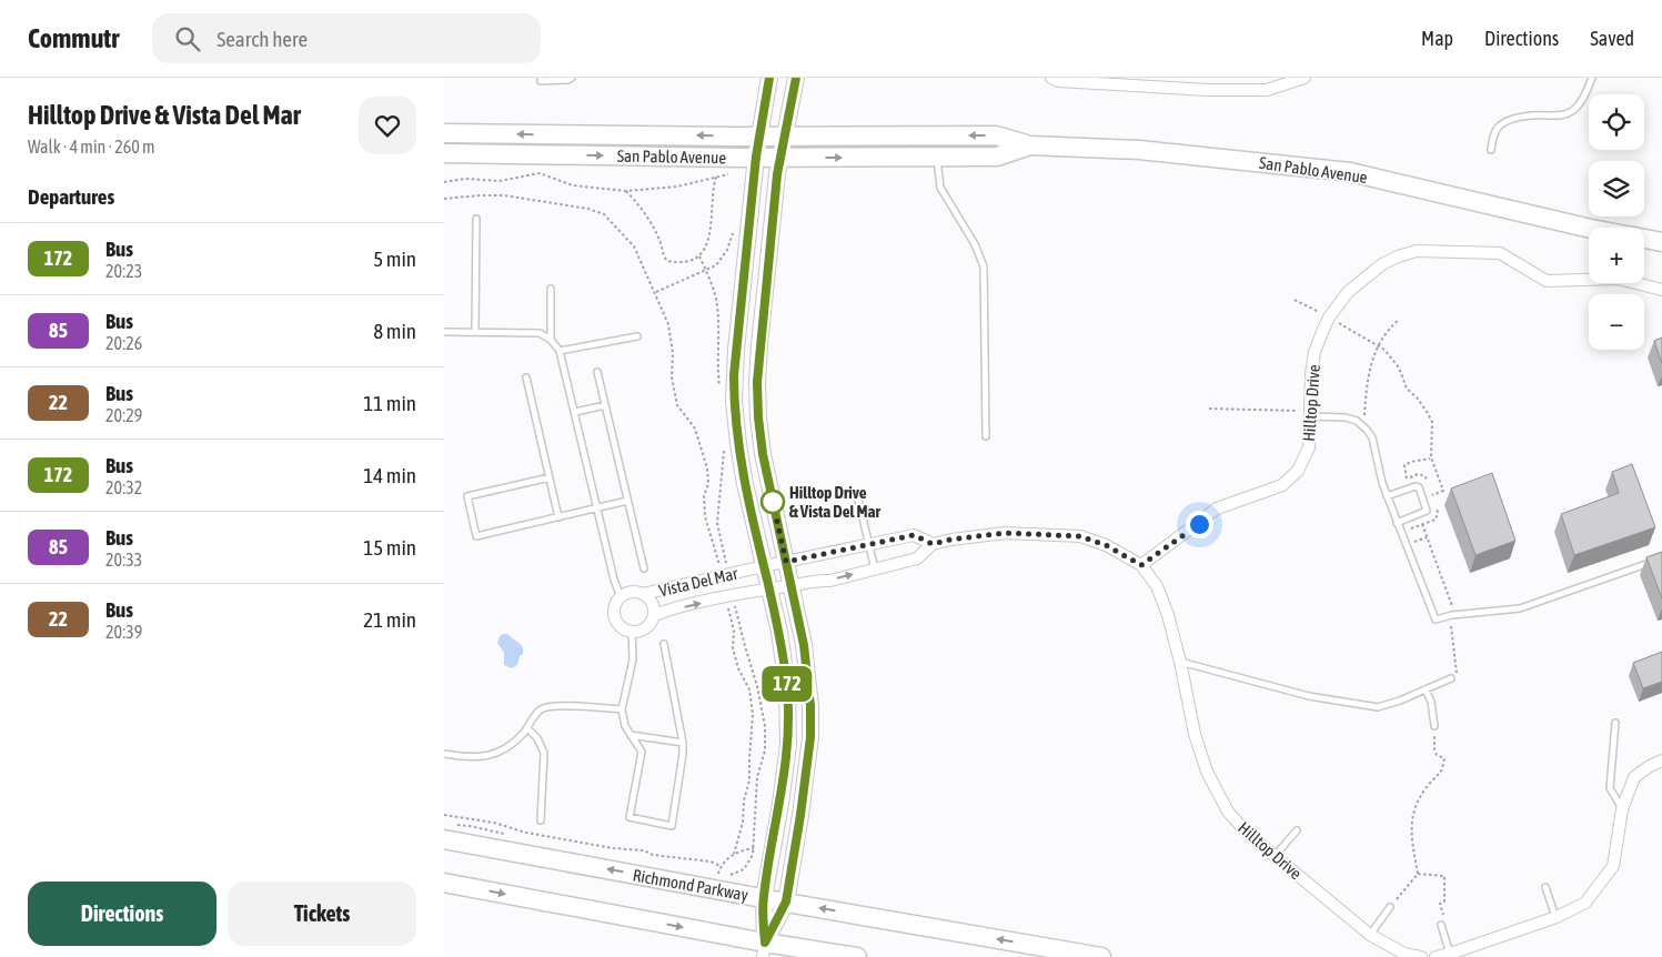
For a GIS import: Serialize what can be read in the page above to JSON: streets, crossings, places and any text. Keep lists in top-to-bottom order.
{
  "streets": {
    "main road": ["San Pablo Avenue", "Richmond Parkway"],
    "street": ["Hilltop Drive", "Vista Del Mar"]
  },
  "crossings": [
    ["Hilltop Drive", "Vista Del Mar"]
  ],
  "places": ["Hilltop Drive & Vista Del Mar"],
  "lines": ["bus line 172"],
  "page": {
    "header": "Commutr",
    "search": "Search here",
    "nav": ["Map", "Directions", "Saved"],
    "heading": [
      ["Hilltop Drive & Vista Del Mar", "Walk · 4 min · 260 m"],
      "Departures"
    ],
    "on_map": "172",
    "map_buttons": ["+", "−"],
    "list": [
      {
        "mark": "172",
        "name": "Bus",
        "note": "20:23",
        "value": "5 min"
      },
      {
        "mark": "85",
        "name": "Bus",
        "note": "20:26",
        "value": "8 min"
      },
      {
        "mark": "22",
        "name": "Bus",
        "note": "20:29",
        "value": "11 min"
      },
      {
        "mark": "172",
        "name": "Bus",
        "note": "20:32",
        "value": "14 min"
      },
      {
        "mark": "85",
        "name": "Bus",
        "note": "20:33",
        "value": "15 min"
      },
      {
        "mark": "22",
        "name": "Bus",
        "note": "20:39",
        "value": "21 min"
      }
    ],
    "buttons": ["Directions", "Tickets"]
  }
}
